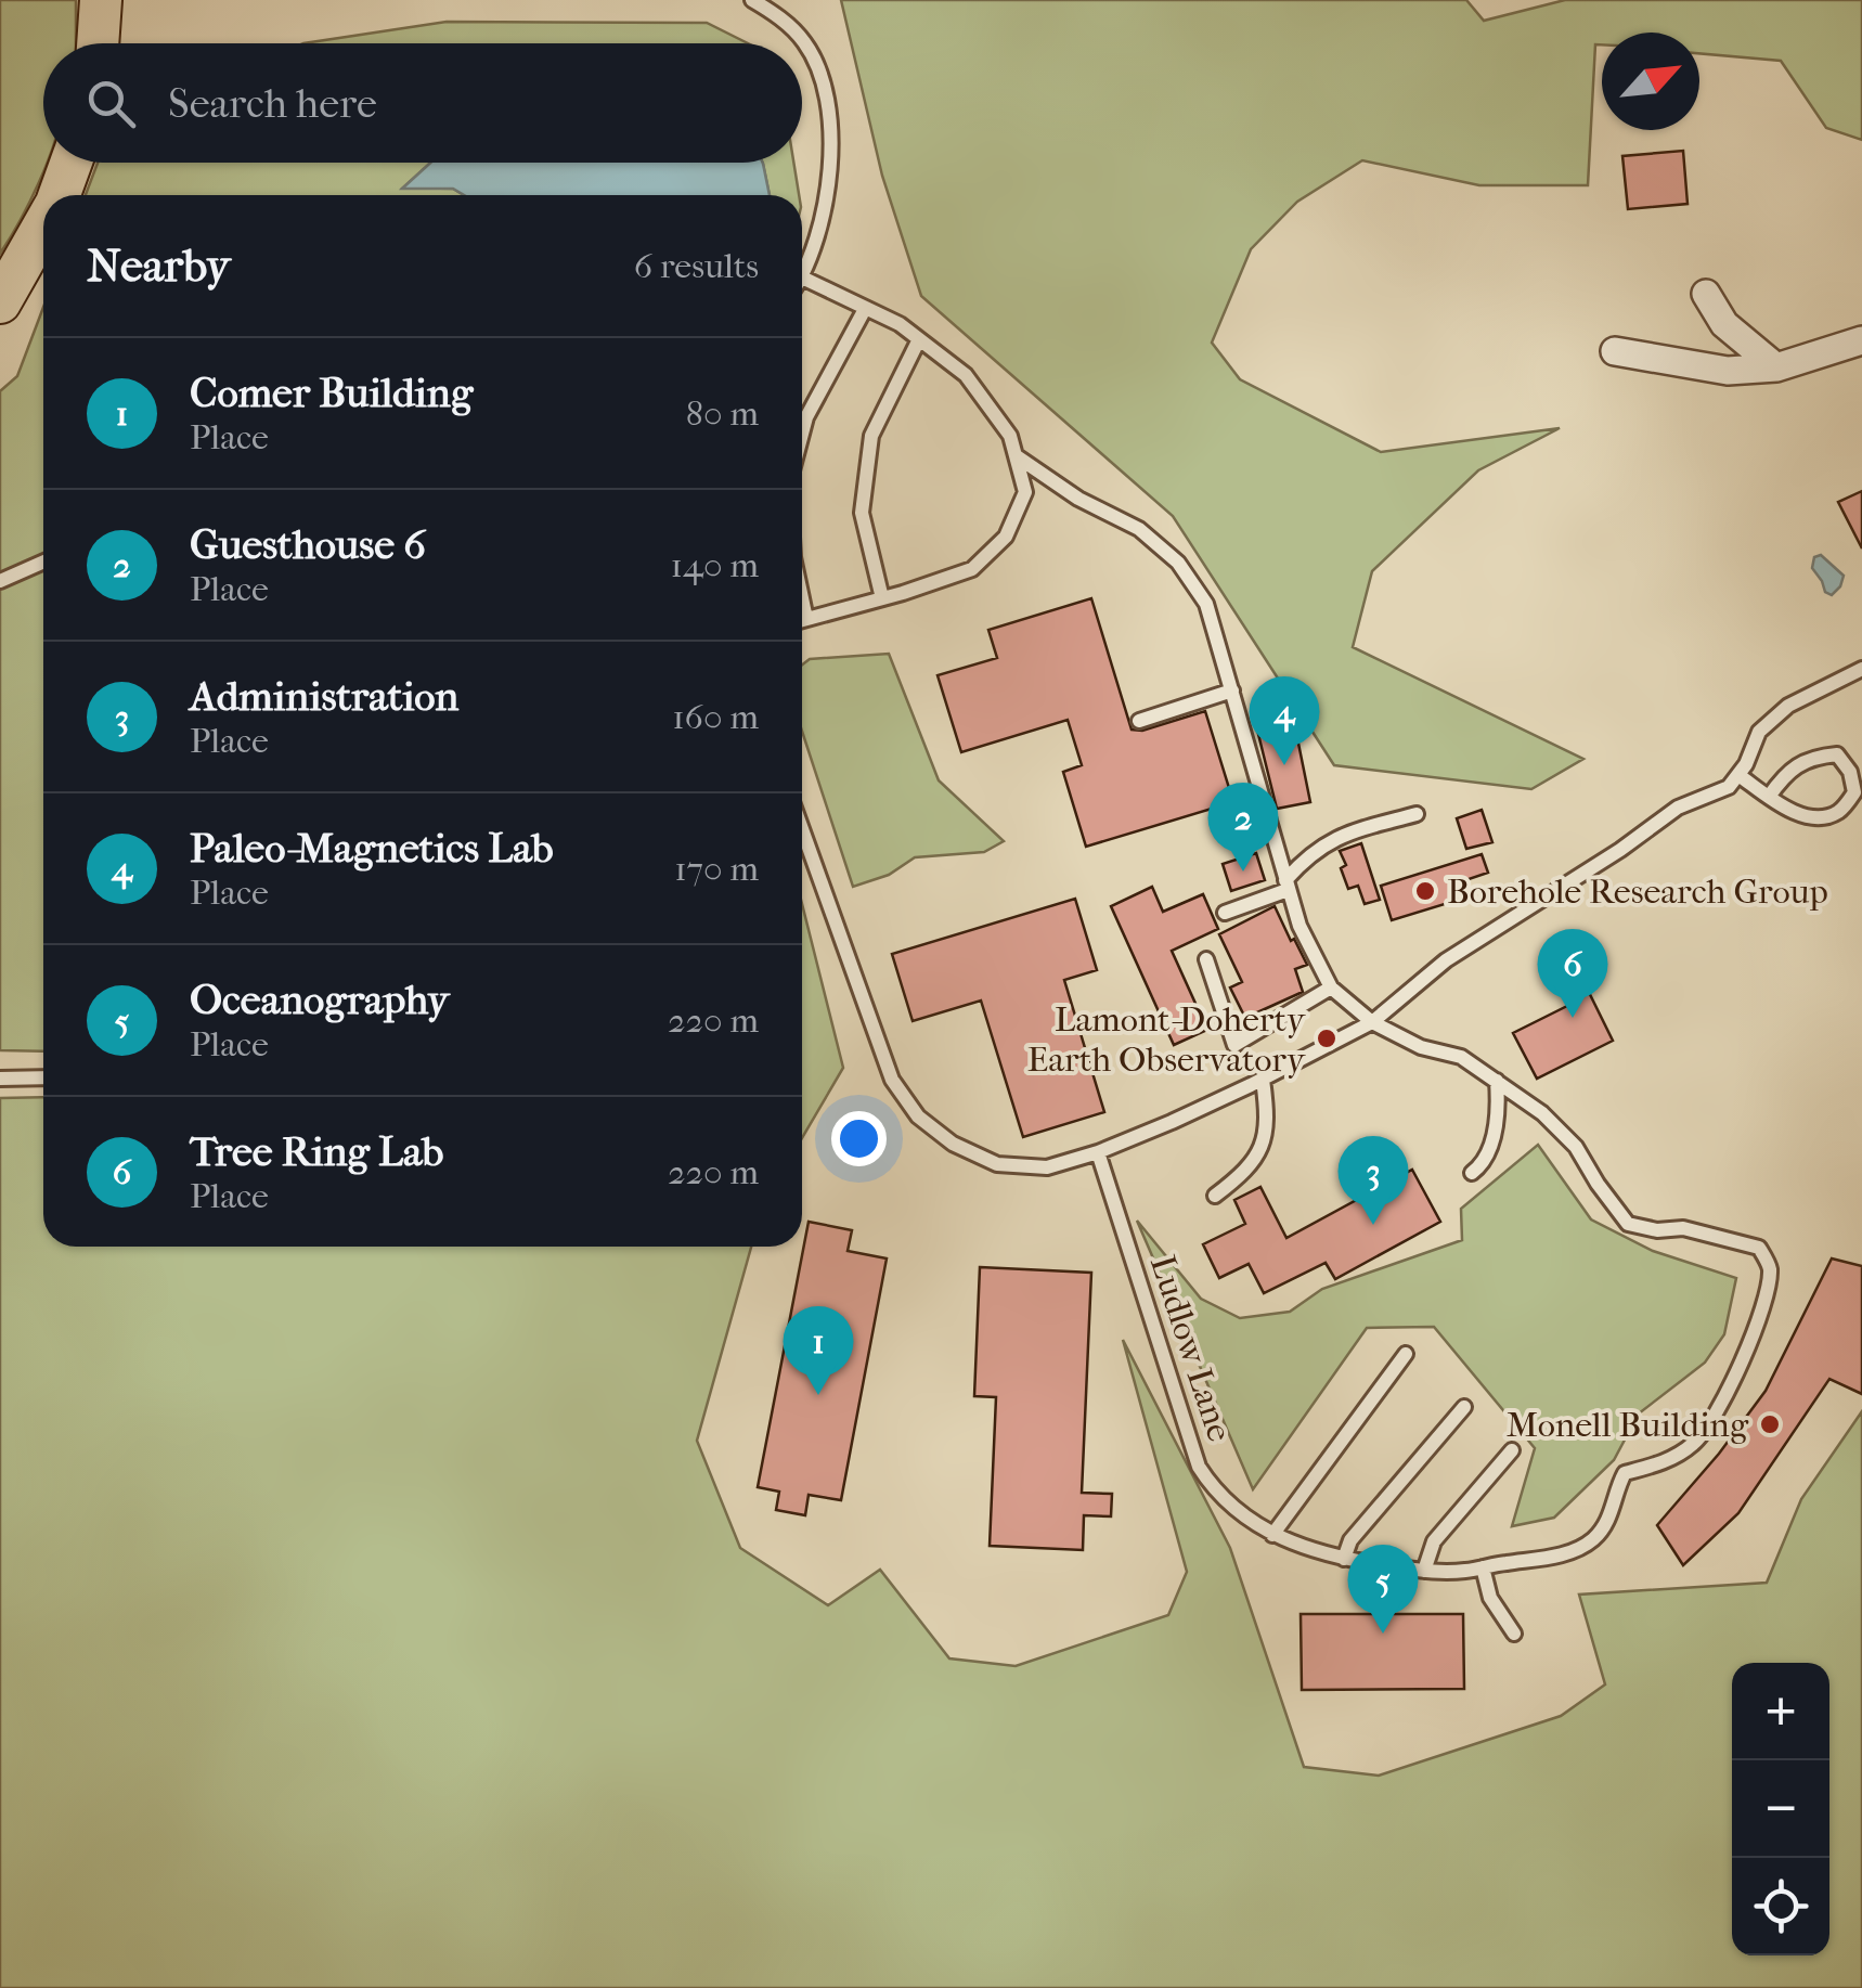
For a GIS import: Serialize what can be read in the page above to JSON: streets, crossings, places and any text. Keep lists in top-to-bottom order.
{
  "streets": {
    "lane": ["Ludlow Lane"]
  },
  "places": ["Borehole Research Group", "Lamont-Doherty Earth Observatory", "Monell Building"],
  "north": "top right",
  "page": {
    "search": "Search here",
    "heading": ["Nearby", "6 results"],
    "list": [
      {
        "mark": "1",
        "name": "Comer Building",
        "note": "Place",
        "value": "80 m"
      },
      {
        "mark": "2",
        "name": "Guesthouse 6",
        "note": "Place",
        "value": "140 m"
      },
      {
        "mark": "3",
        "name": "Administration",
        "note": "Place",
        "value": "160 m"
      },
      {
        "mark": "4",
        "name": "Paleo-Magnetics Lab",
        "note": "Place",
        "value": "170 m"
      },
      {
        "mark": "5",
        "name": "Oceanography",
        "note": "Place",
        "value": "220 m"
      },
      {
        "mark": "6",
        "name": "Tree Ring Lab",
        "note": "Place",
        "value": "220 m"
      }
    ],
    "pins": [
      "4",
      "2",
      "6",
      "3",
      "1",
      "5"
    ],
    "map_buttons": ["+", "−"]
  }
}
